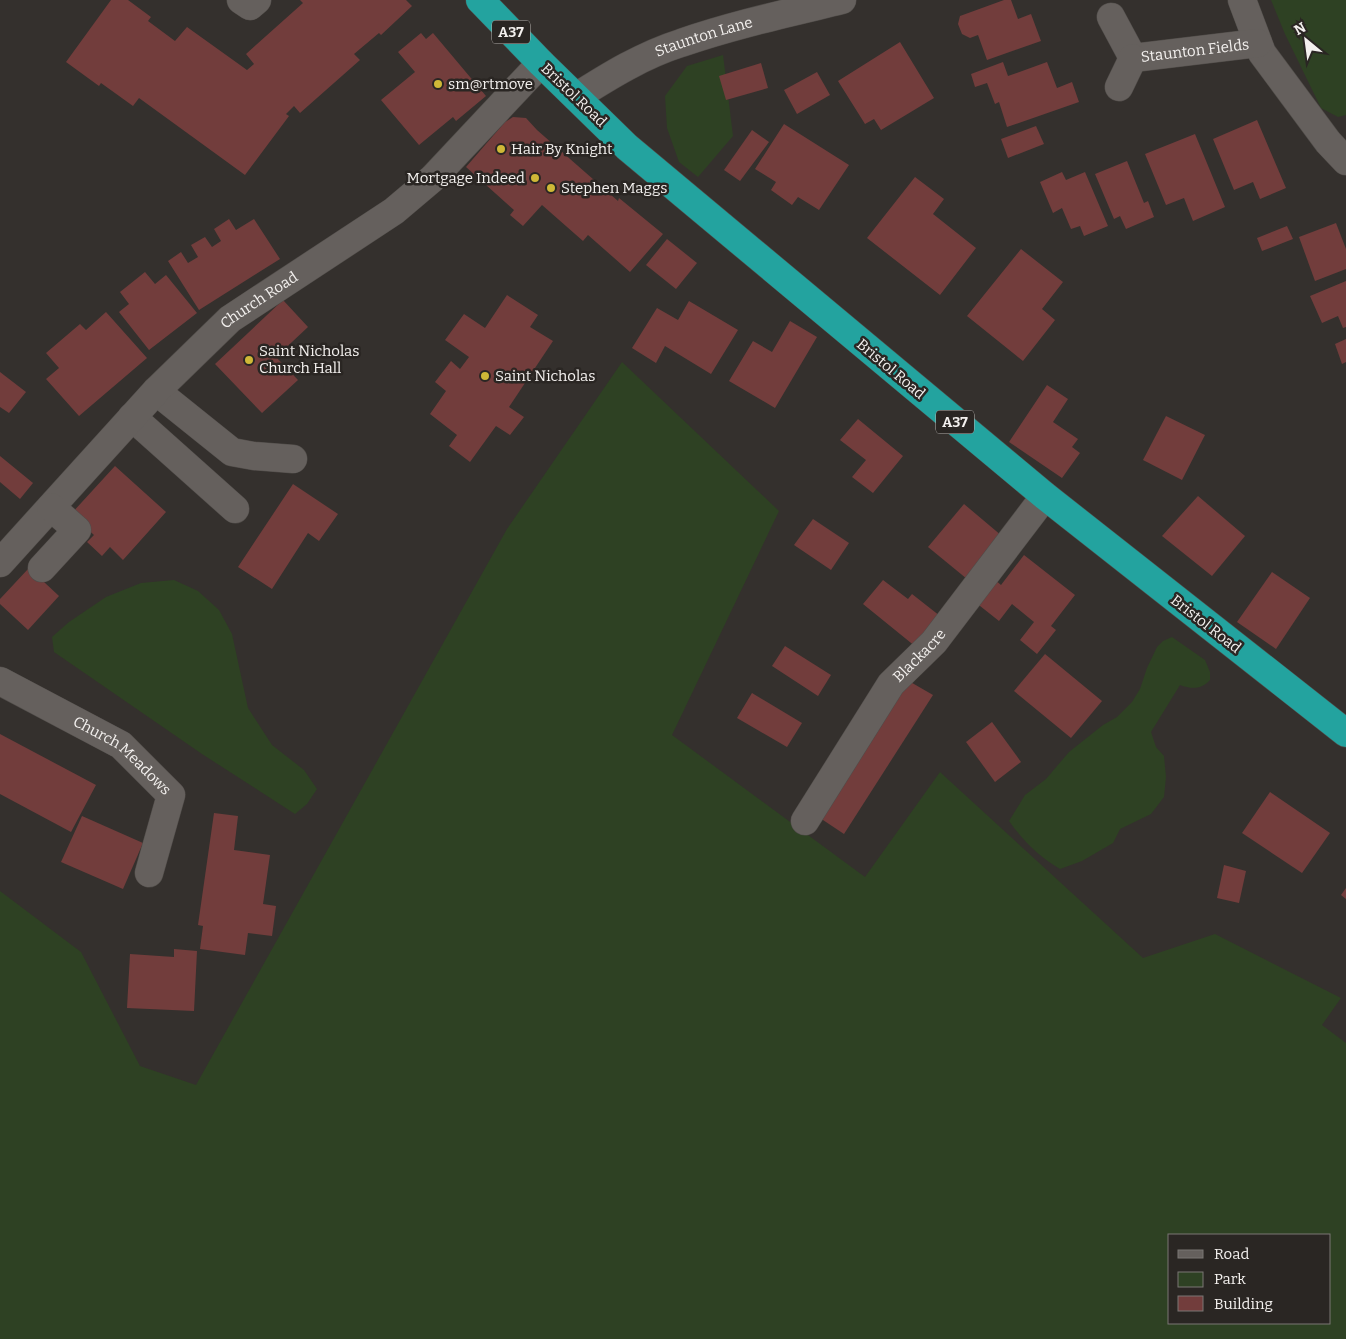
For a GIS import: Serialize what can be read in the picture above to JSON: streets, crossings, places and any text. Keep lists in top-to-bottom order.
{
  "streets": {
    "highway": ["A37", "Bristol Road"],
    "street": [
      "Staunton Lane",
      "Staunton Fields",
      "Church Road",
      "Blackacre",
      "Church Meadows"
    ]
  },
  "crossings": [
    ["Staunton Lane", "Bristol Road"],
    ["Bristol Road", "Church Road"],
    ["Bristol Road", "Blackacre"]
  ],
  "places": [
    "sm@rtmove",
    "Hair By Knight",
    "Mortgage Indeed",
    "Stephen Maggs",
    "Saint Nicholas Church Hall",
    "Saint Nicholas"
  ],
  "legend": ["Road", "Park", "Building"],
  "north": "top left"
}
